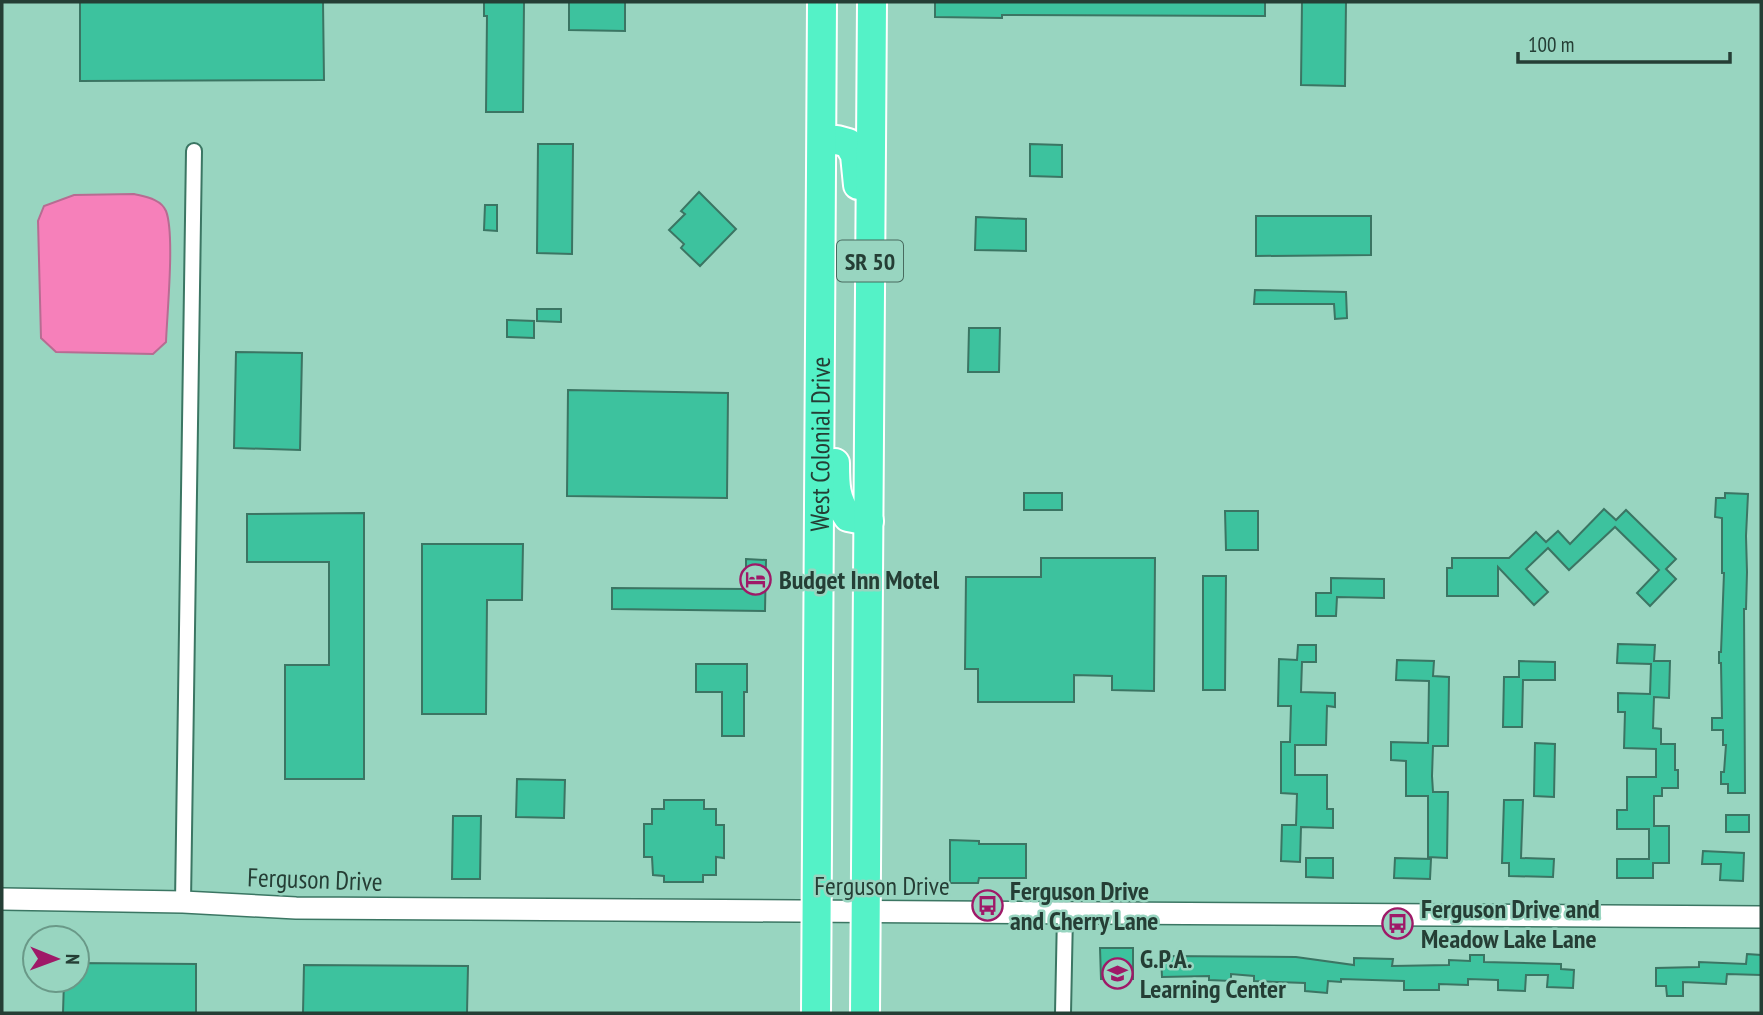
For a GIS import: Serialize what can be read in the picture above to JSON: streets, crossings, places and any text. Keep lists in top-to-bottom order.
{
  "streets": {
    "highway": ["SR 50", "West Colonial Drive"],
    "street": ["Ferguson Drive"]
  },
  "crossings": [
    ["West Colonial Drive", "Ferguson Drive"]
  ],
  "places": {
    "hotel": ["Budget Inn Motel"],
    "bus stop": ["Ferguson Drive and Cherry Lane", "Ferguson Drive and Meadow Lake Lane"],
    "school or university": ["G.P.A. Learning Center"]
  },
  "scale_bar": "100 m",
  "north": "right"
}
